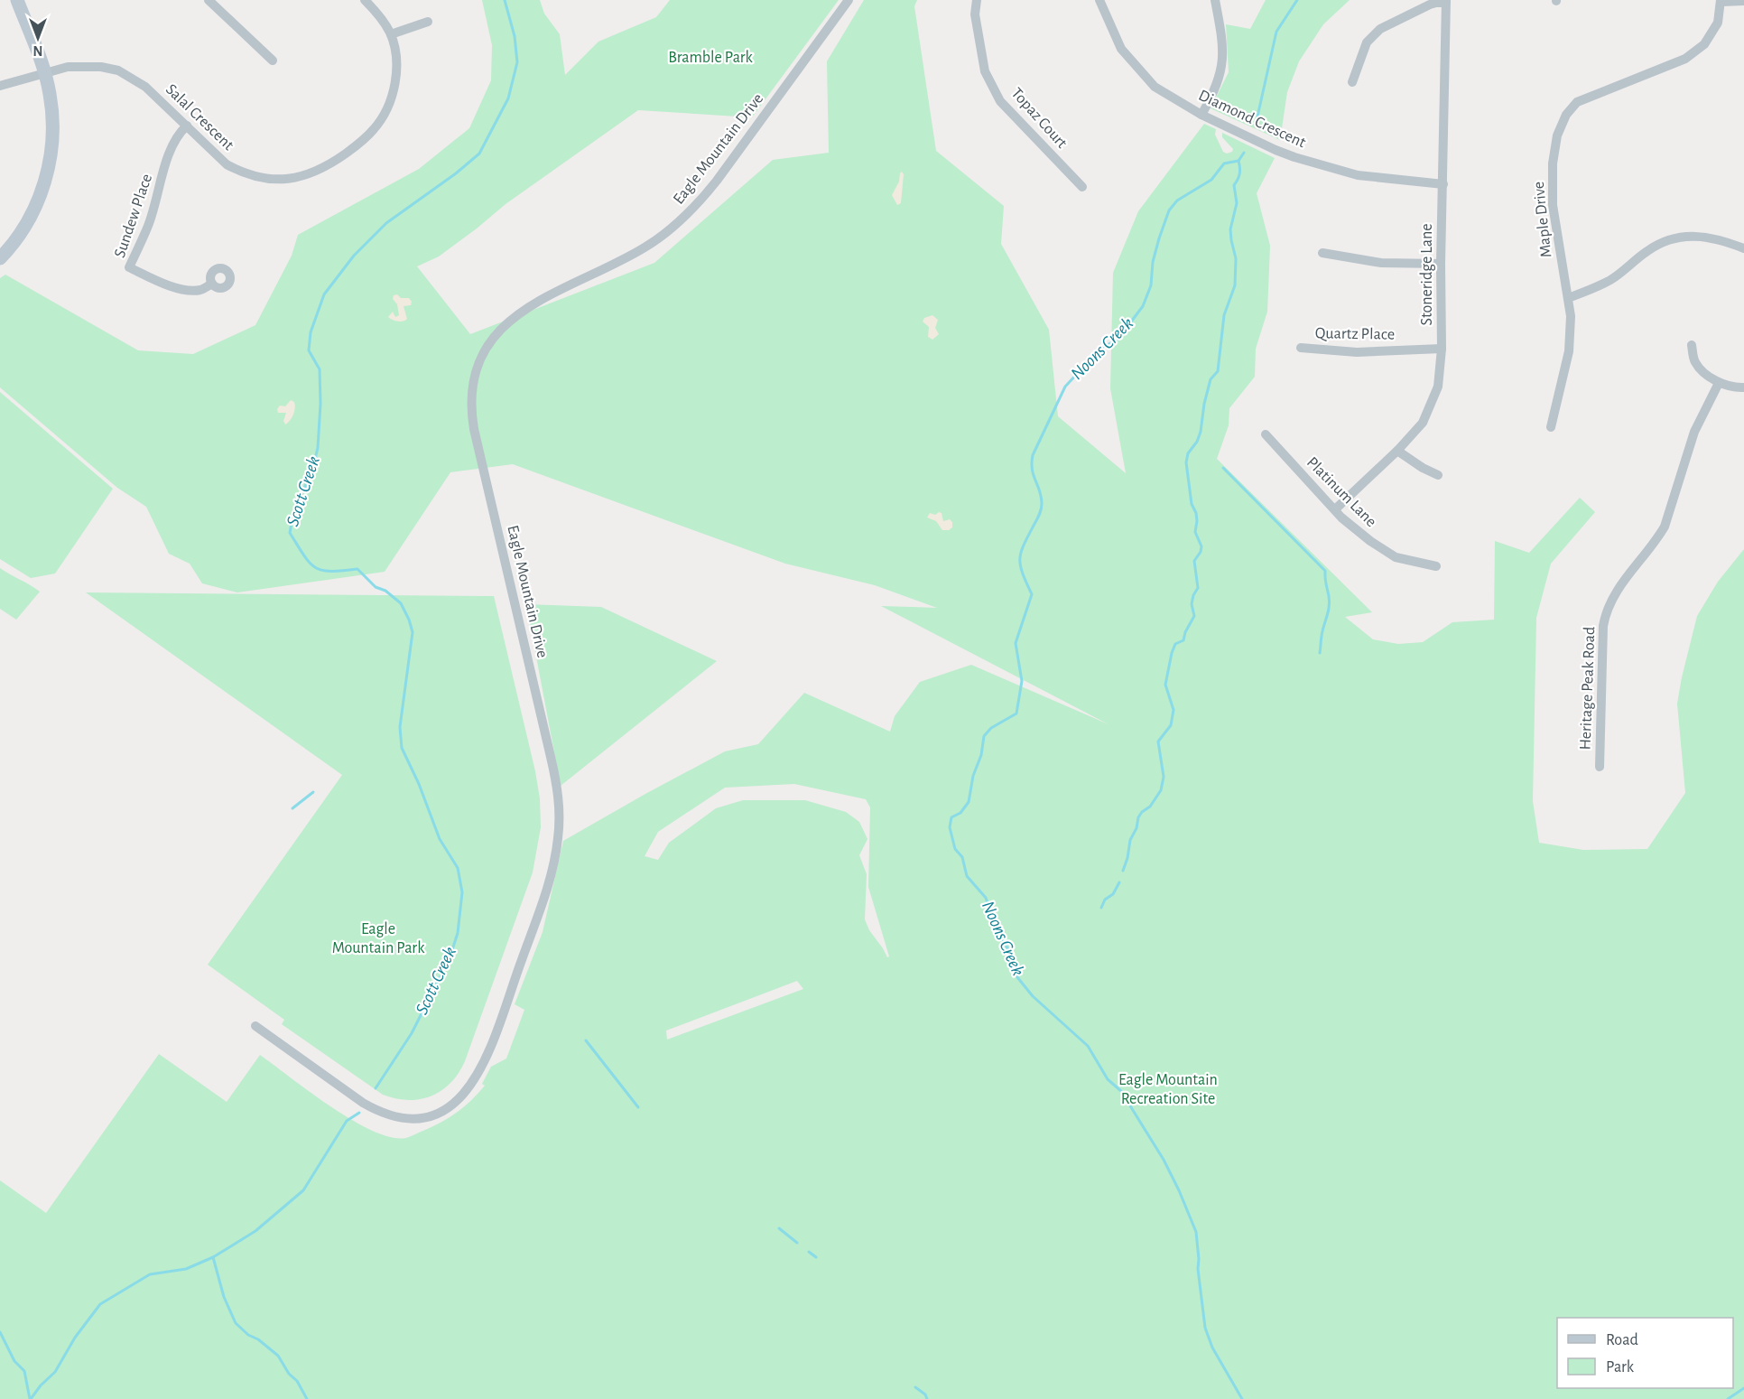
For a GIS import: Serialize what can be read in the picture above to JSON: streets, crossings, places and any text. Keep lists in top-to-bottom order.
{
  "streets": {
    "street": [
      "Salal Crescent",
      "Topaz Court",
      "Diamond Crescent",
      "Eagle Mountain Drive",
      "Sundew Place",
      "Maple Drive",
      "Stoneridge Lane",
      "Quartz Place",
      "Platinum Lane",
      "Heritage Peak Road"
    ]
  },
  "crossings": [
    ["Salal Crescent", "Sundew Place"],
    ["Diamond Crescent", "Stoneridge Lane"],
    ["Stoneridge Lane", "Quartz Place"],
    ["Stoneridge Lane", "Platinum Lane"]
  ],
  "water": ["Noons Creek", "Scott Creek"],
  "parks": ["Bramble Park", "Eagle Mountain Park", "Eagle Mountain Recreation Site"],
  "legend": ["Road", "Park"],
  "north": "bottom"
}
